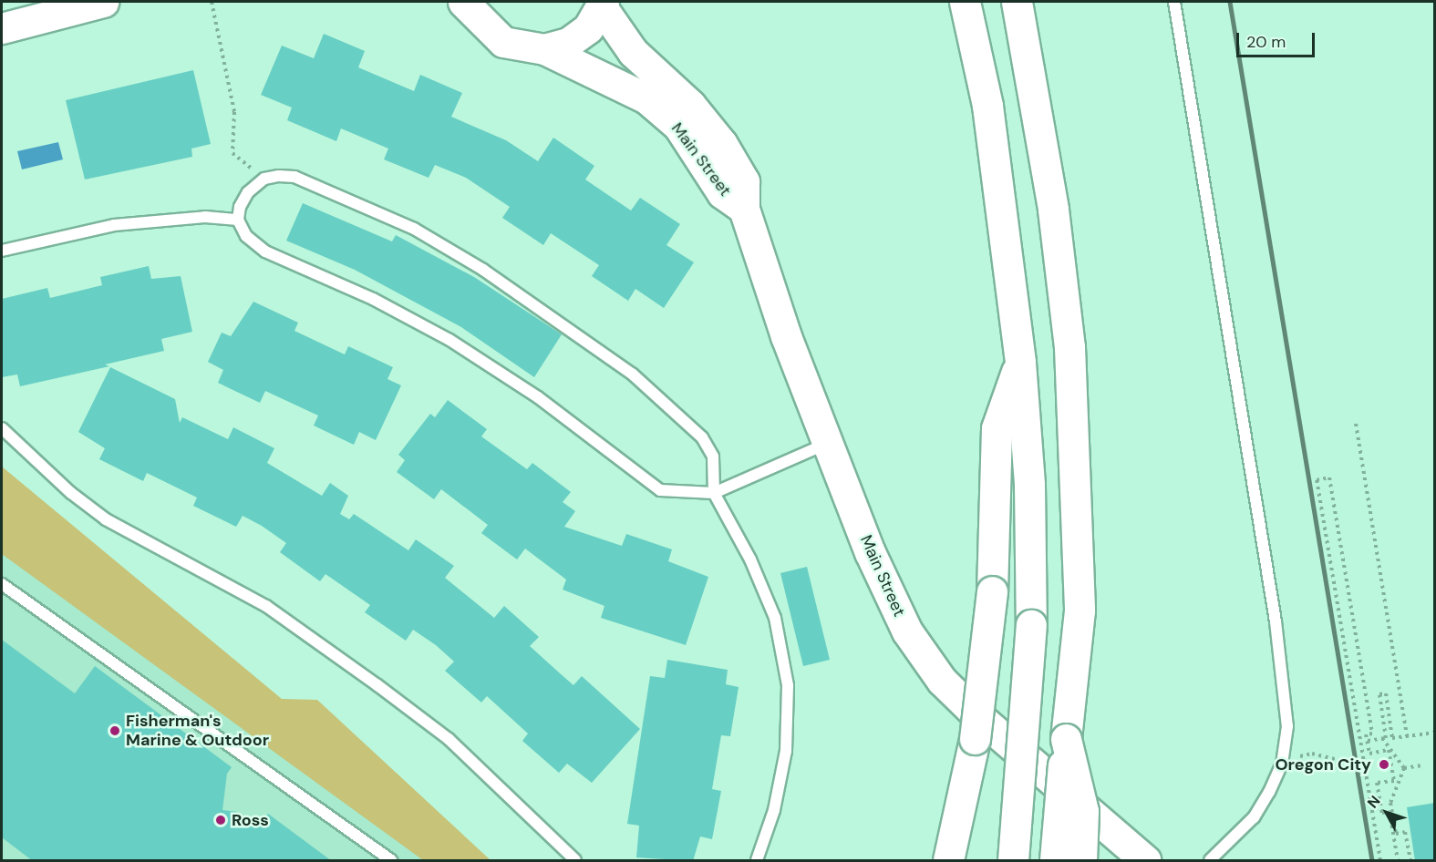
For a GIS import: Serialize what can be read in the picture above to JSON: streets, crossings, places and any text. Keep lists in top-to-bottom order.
{
  "streets": {
    "main road": ["Main Street"]
  },
  "places": ["Fisherman's Marine & Outdoor", "Oregon City", "Ross"],
  "scale_bar": "20 m",
  "north": "top left"
}
